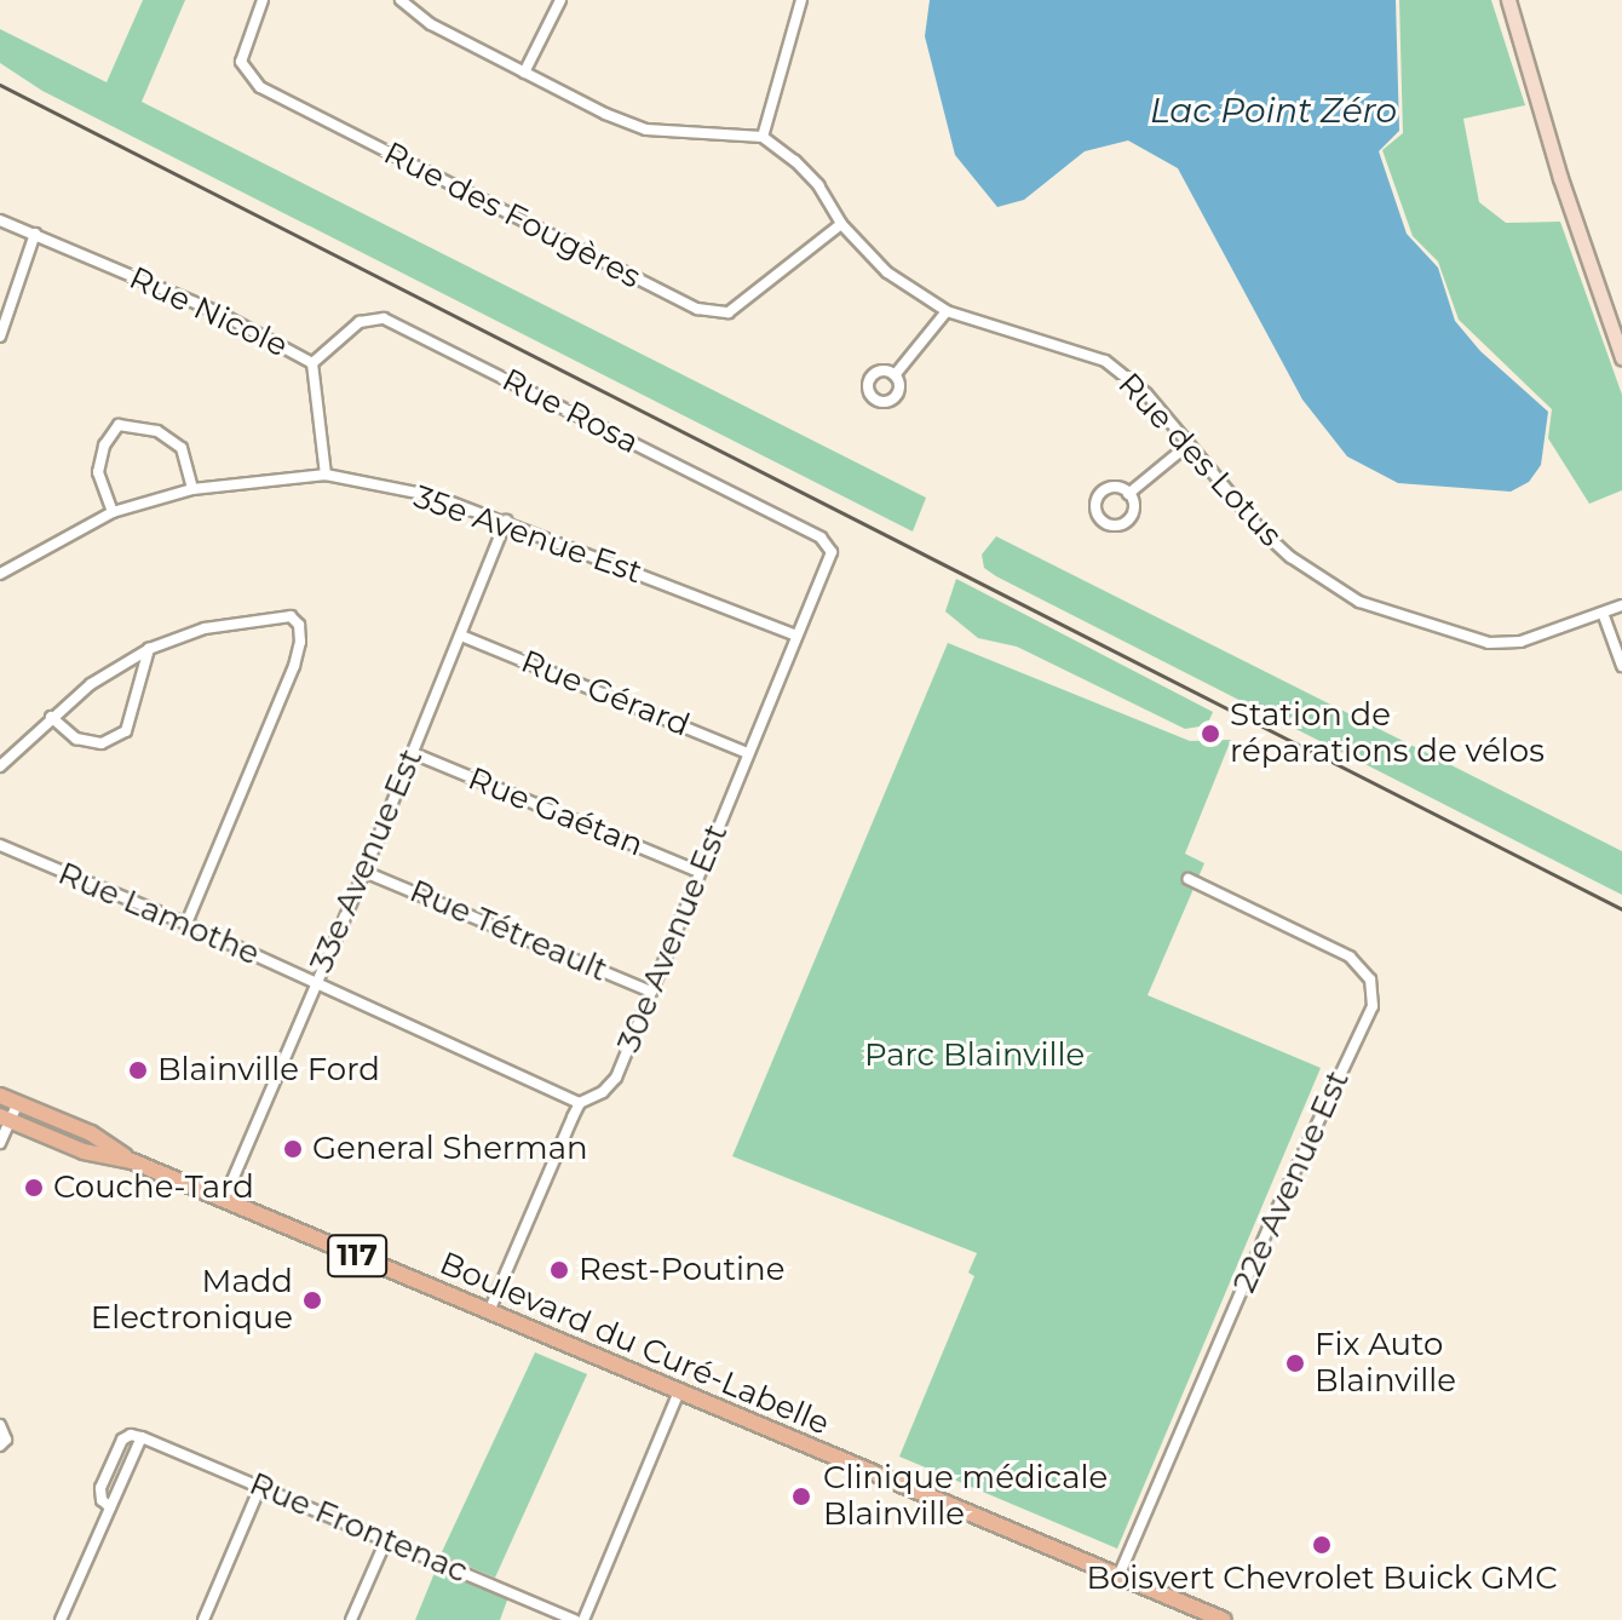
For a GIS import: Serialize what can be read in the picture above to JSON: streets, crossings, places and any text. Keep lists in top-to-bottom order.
{
  "streets": {
    "main road": ["117", "Boulevard du Curé-Labelle"],
    "street": [
      "Rue des Fougères",
      "Rue Nicole",
      "Rue Rosa",
      "Rue des Lotus",
      "35e Avenue Est",
      "Rue Gérard",
      "Rue Gaétan",
      "33e Avenue Est",
      "Rue Lamothe",
      "Rue Tétreault",
      "30e Avenue Est",
      "22e Avenue Est",
      "Rue Frontenac"
    ]
  },
  "crossings": [
    ["Rue des Fougères", "Rue des Lotus"],
    ["Rue Nicole", "Rue Rosa"],
    ["Rue Nicole", "35e Avenue Est"],
    ["Rue Rosa", "30e Avenue Est"],
    ["35e Avenue Est", "33e Avenue Est"],
    ["35e Avenue Est", "30e Avenue Est"],
    ["Rue Gérard", "33e Avenue Est"],
    ["Rue Gérard", "30e Avenue Est"],
    ["Rue Gaétan", "33e Avenue Est"],
    ["Rue Gaétan", "30e Avenue Est"],
    ["33e Avenue Est", "Rue Lamothe"],
    ["33e Avenue Est", "Rue Tétreault"],
    ["33e Avenue Est", "Boulevard du Curé-Labelle"],
    ["Rue Lamothe", "30e Avenue Est"],
    ["Rue Tétreault", "30e Avenue Est"],
    ["30e Avenue Est", "Boulevard du Curé-Labelle"],
    ["22e Avenue Est", "Boulevard du Curé-Labelle"]
  ],
  "water": ["Lac Point Zéro"],
  "parks": ["Parc Blainville"],
  "places": [
    "Station de réparations de vélos",
    "Blainville Ford",
    "General Sherman",
    "Couche-Tard",
    "Rest-Poutine",
    "Madd Electronique",
    "Fix Auto Blainville",
    "Clinique médicale Blainville",
    "Boisvert Chevrolet Buick GMC"
  ]
}
